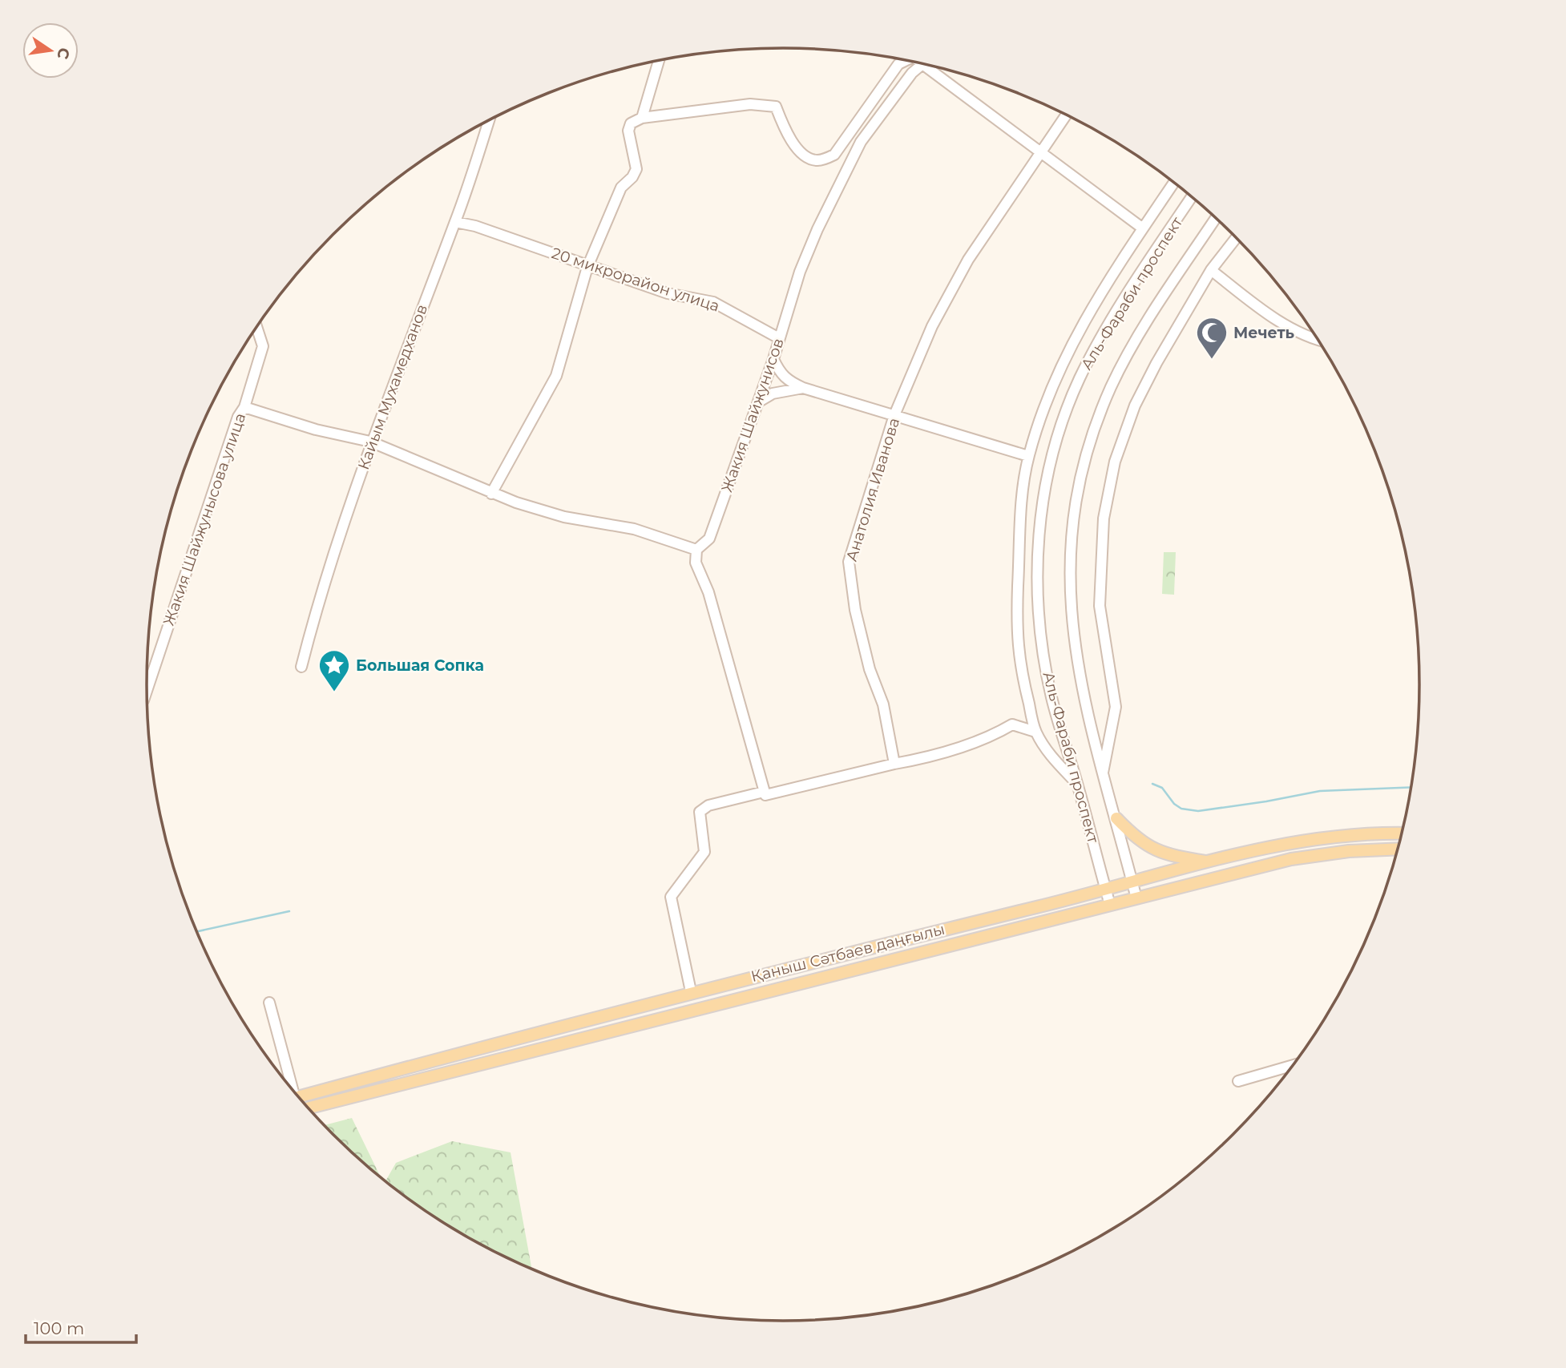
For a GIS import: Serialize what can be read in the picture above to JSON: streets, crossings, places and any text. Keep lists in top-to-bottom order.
{
  "streets": {
    "main road": ["Қаныш Сәтбаев даңғылы"],
    "street": [
      "20 микрорайон улица",
      "Аль-Фараби проспект",
      "Кайым Мухамедханов",
      "Жакия Шайжунисов",
      "Анатолия Иванова",
      "Жакия Шайжунысова улица"
    ]
  },
  "crossings": [
    ["20 микрорайон улица", "Кайым Мухамедханов"],
    ["20 микрорайон улица", "Жакия Шайжунисов"],
    ["Аль-Фараби проспект", "Қаныш Сәтбаев даңғылы"],
    ["Кайым Мухамедханов", "Жакия Шайжунысова улица"],
    ["Жакия Шайжунисов", "Жакия Шайжунысова улица"]
  ],
  "places": {
    "mosque": ["Мечеть"],
    "place": ["Большая Сопка"]
  },
  "scale_bar": "100 m",
  "north": "right"
}
